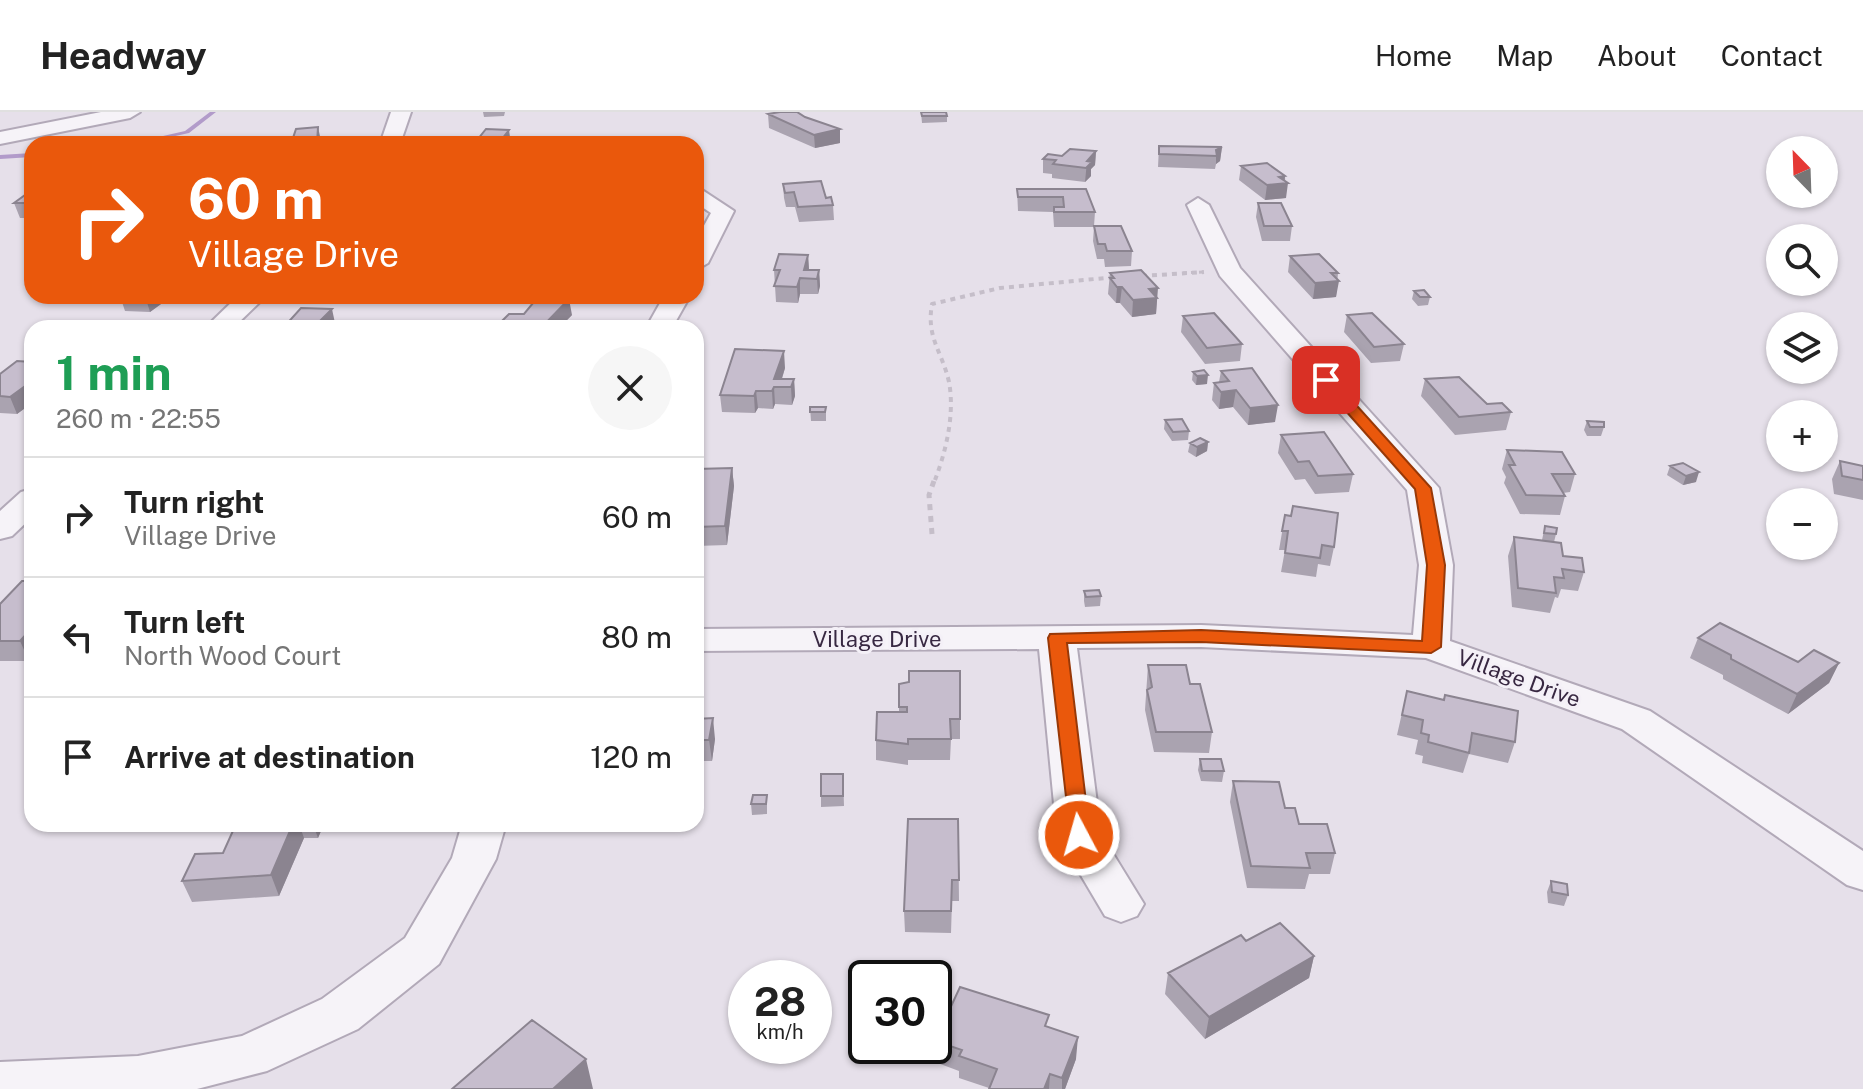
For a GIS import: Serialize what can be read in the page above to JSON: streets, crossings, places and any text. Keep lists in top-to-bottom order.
{
  "streets": {
    "street": ["Village Drive"]
  },
  "north": "top left",
  "page": {
    "header": "Headway",
    "nav": [
      "Home",
      "Map",
      "About",
      "Contact"
    ],
    "map_buttons": ["+", "−"],
    "turn": ["60 m", "Village Drive"],
    "heading": ["1 min", "260 m · 22:55"],
    "list": [
      {
        "name": "Turn right",
        "note": "Village Drive",
        "value": "60 m"
      },
      {
        "name": "Turn left",
        "note": "North Wood Court",
        "value": "80 m"
      },
      {
        "name": "Arrive at destination",
        "value": "120 m"
      }
    ],
    "speed": "28 km/h",
    "limit": "30"
  }
}
